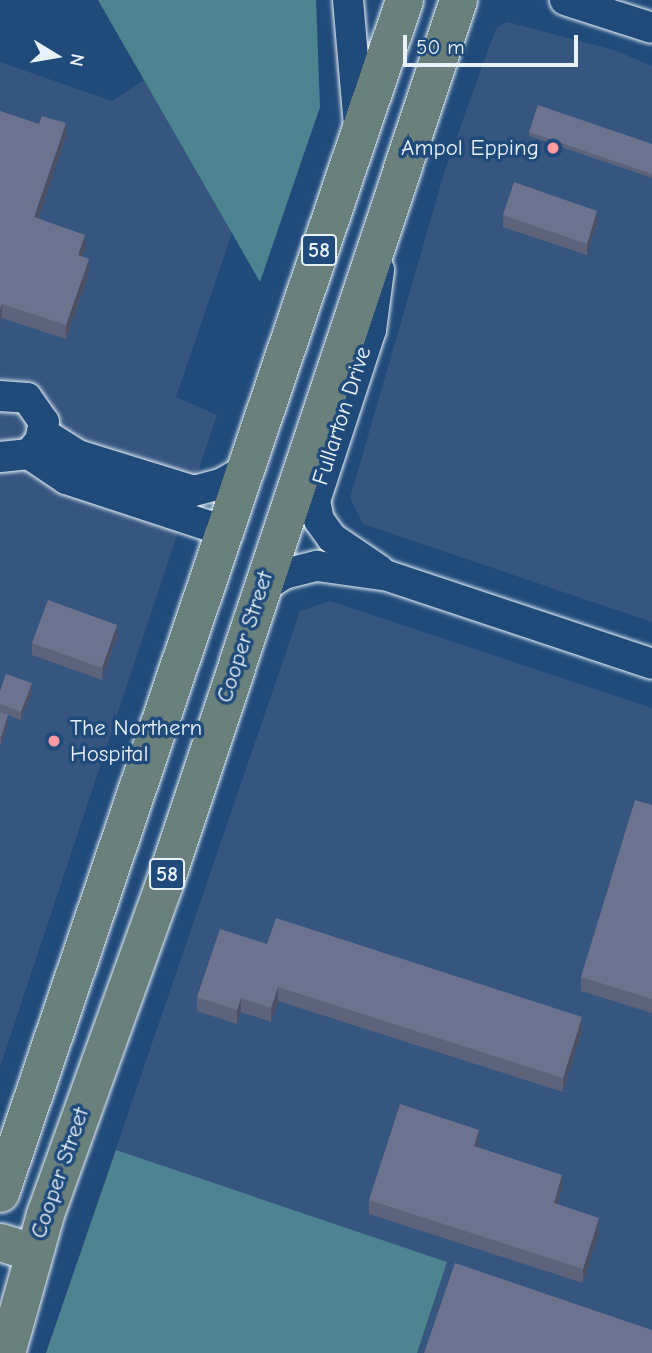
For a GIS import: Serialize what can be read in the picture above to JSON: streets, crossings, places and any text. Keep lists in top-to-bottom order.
{
  "streets": {
    "main road": ["58", "Cooper Street"],
    "street": ["Fullarton Drive"]
  },
  "crossings": [
    ["Fullarton Drive", "Cooper Street"]
  ],
  "places": ["Ampol Epping", "The Northern Hospital"],
  "scale_bar": "50 m",
  "north": "right"
}
